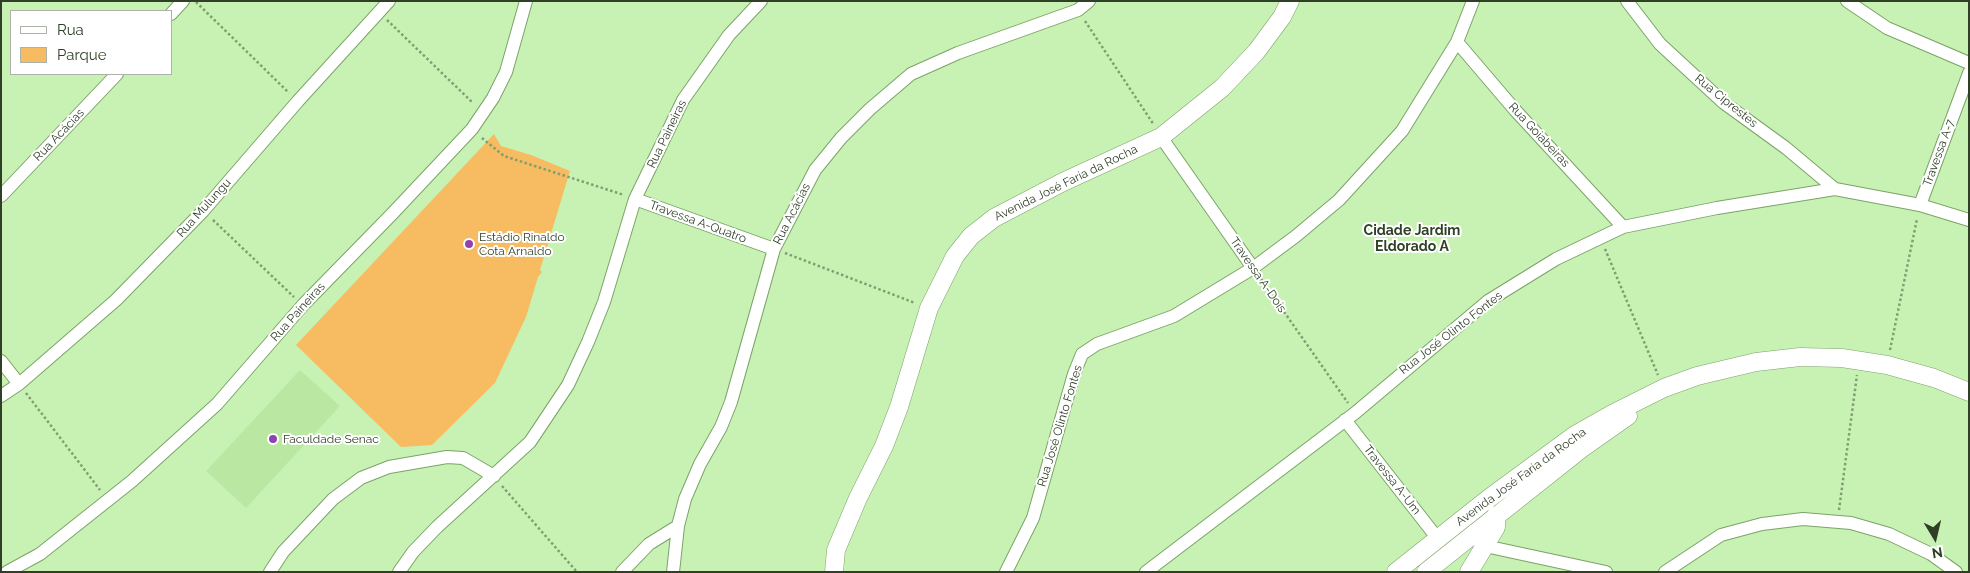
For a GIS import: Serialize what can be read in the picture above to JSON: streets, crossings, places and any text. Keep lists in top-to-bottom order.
{
  "streets": {
    "street": [
      "Rua Ciprestes",
      "Rua Paineiras",
      "Rua Acácias",
      "Rua Goiabeiras",
      "Travessa A-7",
      "Avenida José Faria da Rocha",
      "Rua Mulungu",
      "Travessa A-Quatro",
      "Travessa A-Dois",
      "Rua José Olinto Fontes",
      "Travessa A-Um"
    ]
  },
  "crossings": [
    ["Rua Ciprestes", "Rua José Olinto Fontes"],
    ["Rua Paineiras", "Travessa A-Quatro"],
    ["Rua Acácias", "Travessa A-Quatro"],
    ["Rua Goiabeiras", "Rua José Olinto Fontes"],
    ["Avenida José Faria da Rocha", "Travessa A-Dois"],
    ["Avenida José Faria da Rocha", "Travessa A-Um"],
    ["Travessa A-Dois", "Rua José Olinto Fontes"],
    ["Travessa A-Dois", "Travessa A-Um"],
    ["Rua José Olinto Fontes", "Travessa A-Um"]
  ],
  "districts": ["Cidade Jardim Eldorado A"],
  "places": ["Estádio Rinaldo Cota Arnaldo", "Faculdade Senac"],
  "legend": ["Rua", "Parque"],
  "north": "bottom"
}
